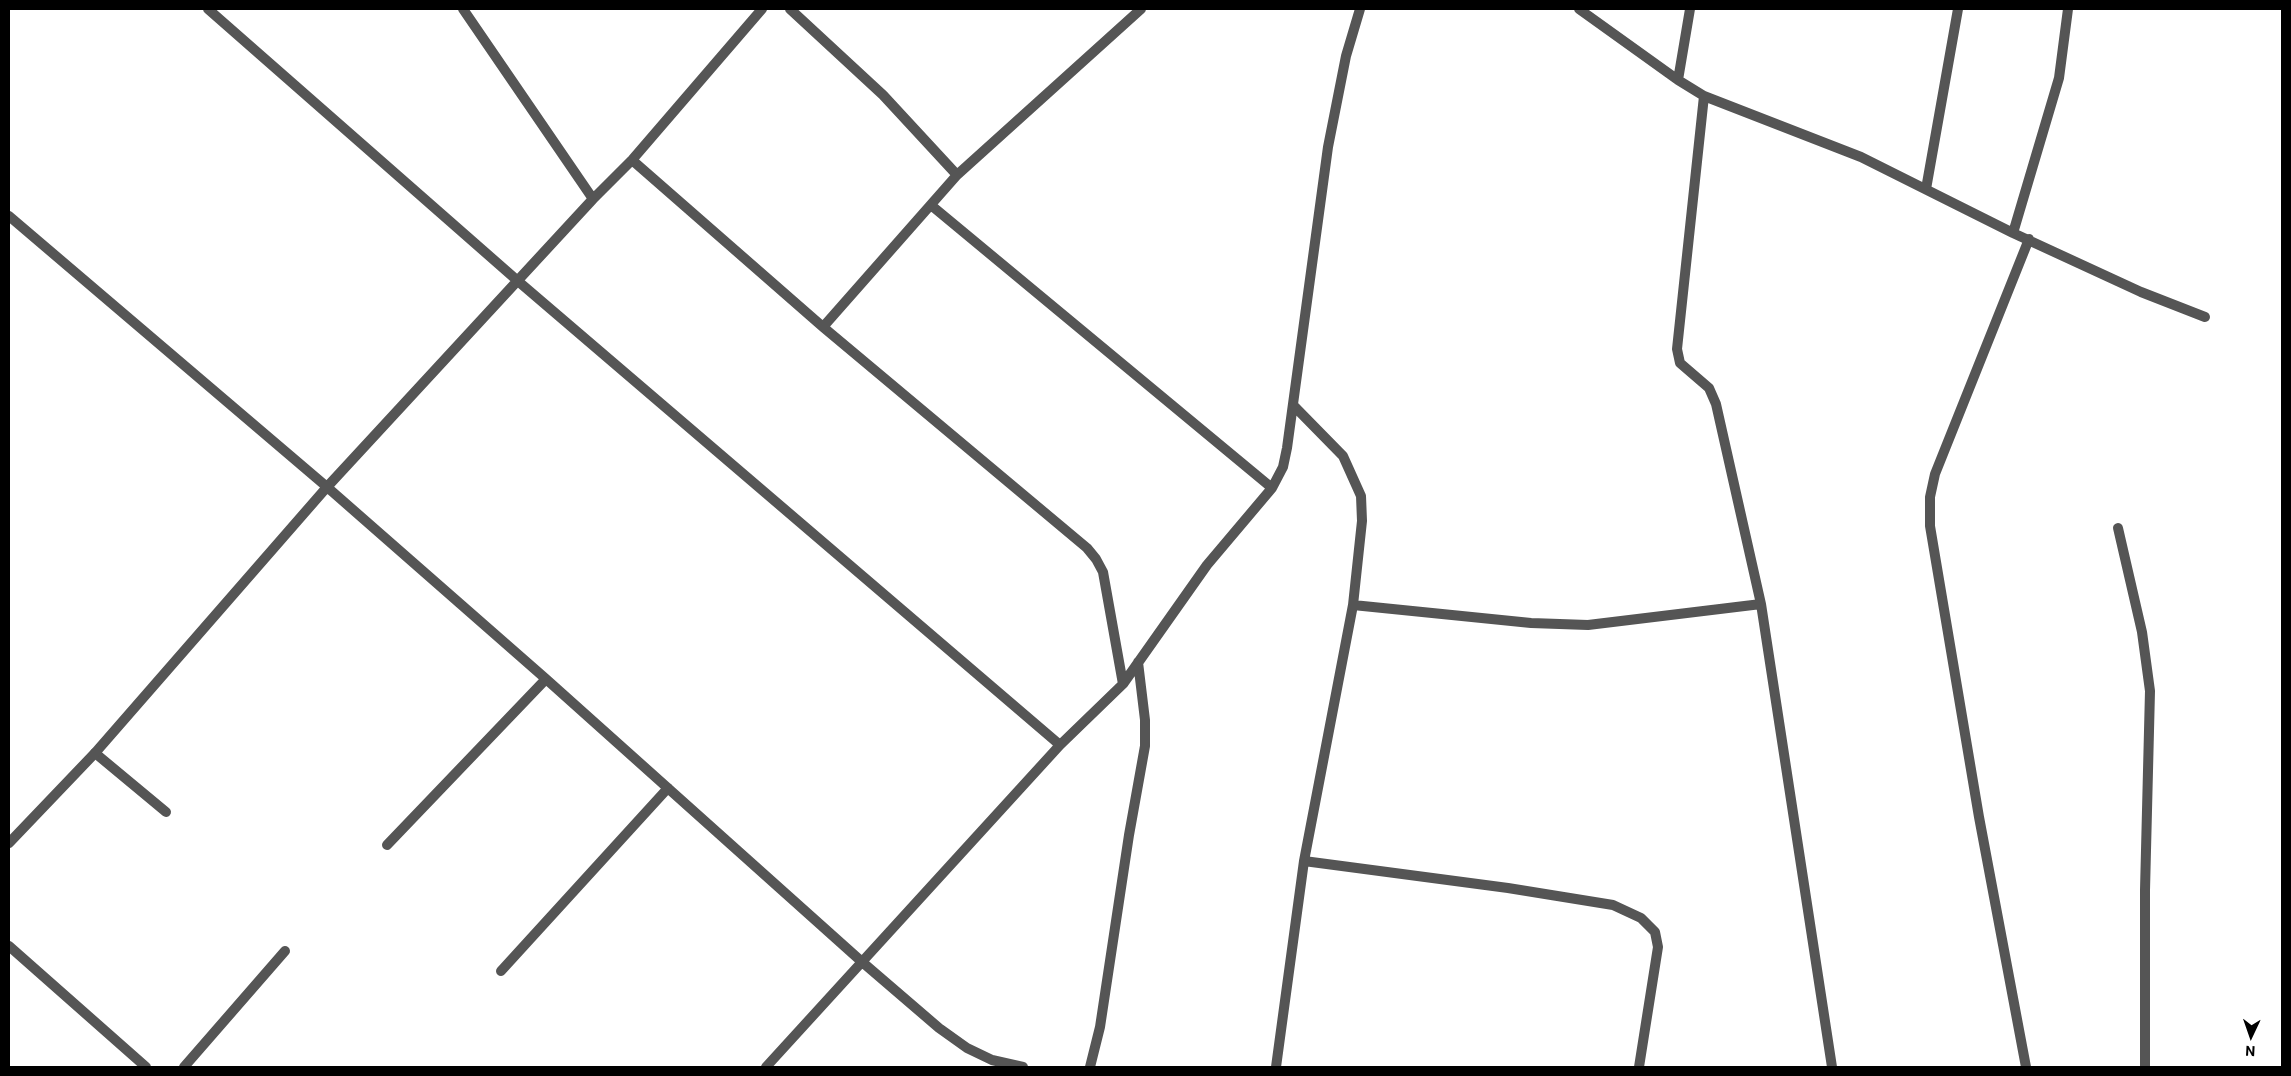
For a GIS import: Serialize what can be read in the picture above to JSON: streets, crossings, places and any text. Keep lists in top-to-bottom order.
{
  "north": "bottom"
}
